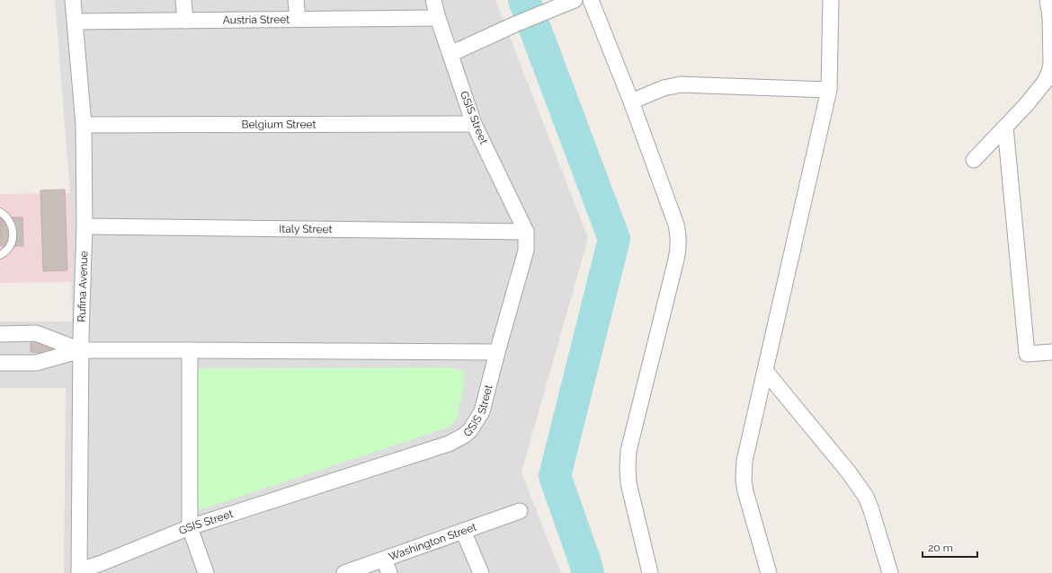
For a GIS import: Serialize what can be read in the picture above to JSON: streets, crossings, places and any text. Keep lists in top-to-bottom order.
{
  "streets": {
    "street": [
      "Austria Street",
      "GSIS Street",
      "Belgium Street",
      "Italy Street",
      "Rufina Avenue",
      "Washington Street"
    ]
  },
  "crossings": [
    ["Austria Street", "GSIS Street"],
    ["Austria Street", "Rufina Avenue"],
    ["GSIS Street", "Belgium Street"],
    ["GSIS Street", "Italy Street"],
    ["GSIS Street", "Rufina Avenue"],
    ["Belgium Street", "Rufina Avenue"],
    ["Italy Street", "Rufina Avenue"]
  ],
  "scale_bar": "20 m"
}
